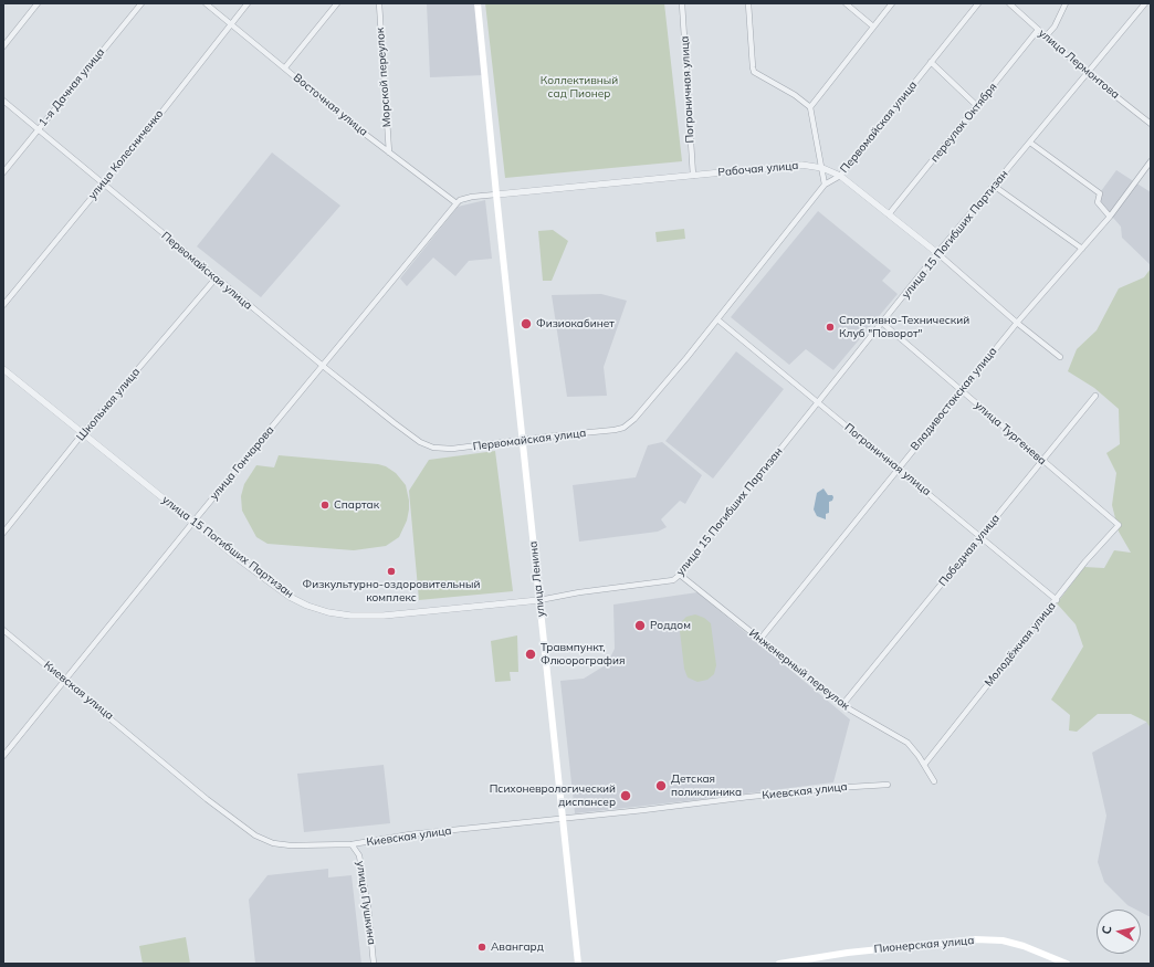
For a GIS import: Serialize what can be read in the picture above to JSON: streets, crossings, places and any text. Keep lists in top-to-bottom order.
{
  "streets": {
    "main road": ["улица Ленина", "Пионерская улица"],
    "street": [
      "улица Лермонтова",
      "Морской переулок",
      "1-я Дачная улица",
      "Пограничная улица",
      "Восточная улица",
      "переулок Октября",
      "Первомайская улица",
      "улица Колесниченко",
      "Рабочая улица",
      "улица 15 Погибших Партизан",
      "Владивостокская улица",
      "Школьная улица",
      "улица Тургенева",
      "улица Гончарова",
      "Победная улица",
      "Молодёжная улица",
      "Инженерный переулок",
      "Киевская улица",
      "улица Пушкина"
    ]
  },
  "crossings": [
    ["улица Лермонтова", "переулок Октября"],
    ["улица Лермонтова", "улица 15 Погибших Партизан"],
    ["Морской переулок", "Восточная улица"],
    ["1-я Дачная улица", "Первомайская улица"],
    ["Пограничная улица", "Первомайская улица"],
    ["Пограничная улица", "Рабочая улица"],
    ["Пограничная улица", "улица 15 Погибших Партизан"],
    ["Пограничная улица", "Владивостокская улица"],
    ["Пограничная улица", "Победная улица"],
    ["Пограничная улица", "Молодёжная улица"],
    ["Восточная улица", "улица Колесниченко"],
    ["Восточная улица", "улица Гончарова"],
    ["переулок Октября", "Рабочая улица"],
    ["Первомайская улица", "улица Колесниченко"],
    ["Первомайская улица", "Рабочая улица"],
    ["Первомайская улица", "Школьная улица"],
    ["Первомайская улица", "улица Гончарова"],
    ["Первомайская улица", "улица Ленина"],
    ["Рабочая улица", "улица 15 Погибших Партизан"],
    ["Рабочая улица", "Владивостокская улица"],
    ["Рабочая улица", "улица Ленина"],
    ["улица 15 Погибших Партизан", "Школьная улица"],
    ["улица 15 Погибших Партизан", "улица Тургенева"],
    ["улица 15 Погибших Партизан", "улица Гончарова"],
    ["улица 15 Погибших Партизан", "улица Ленина"],
    ["улица 15 Погибших Партизан", "Инженерный переулок"],
    ["Владивостокская улица", "улица Тургенева"],
    ["Владивостокская улица", "Инженерный переулок"],
    ["улица Тургенева", "Победная улица"],
    ["улица Тургенева", "Молодёжная улица"],
    ["улица Гончарова", "Киевская улица"],
    ["Победная улица", "Инженерный переулок"],
    ["улица Ленина", "Киевская улица"],
    ["Молодёжная улица", "Инженерный переулок"],
    ["Киевская улица", "улица Пушкина"]
  ],
  "parks": ["Коллективный сад Пионер"],
  "places": [
    "Физиокабинет",
    "Спортивно-Технический Клуб \"Поворот\"",
    "Спартак",
    "Физкультурно-оздоровительный комплекс",
    "Роддом",
    "Травмпункт, Флюорография",
    "Детская поликлиника",
    "Психоневрологический диспансер",
    "Авангард"
  ],
  "north": "left"
}
